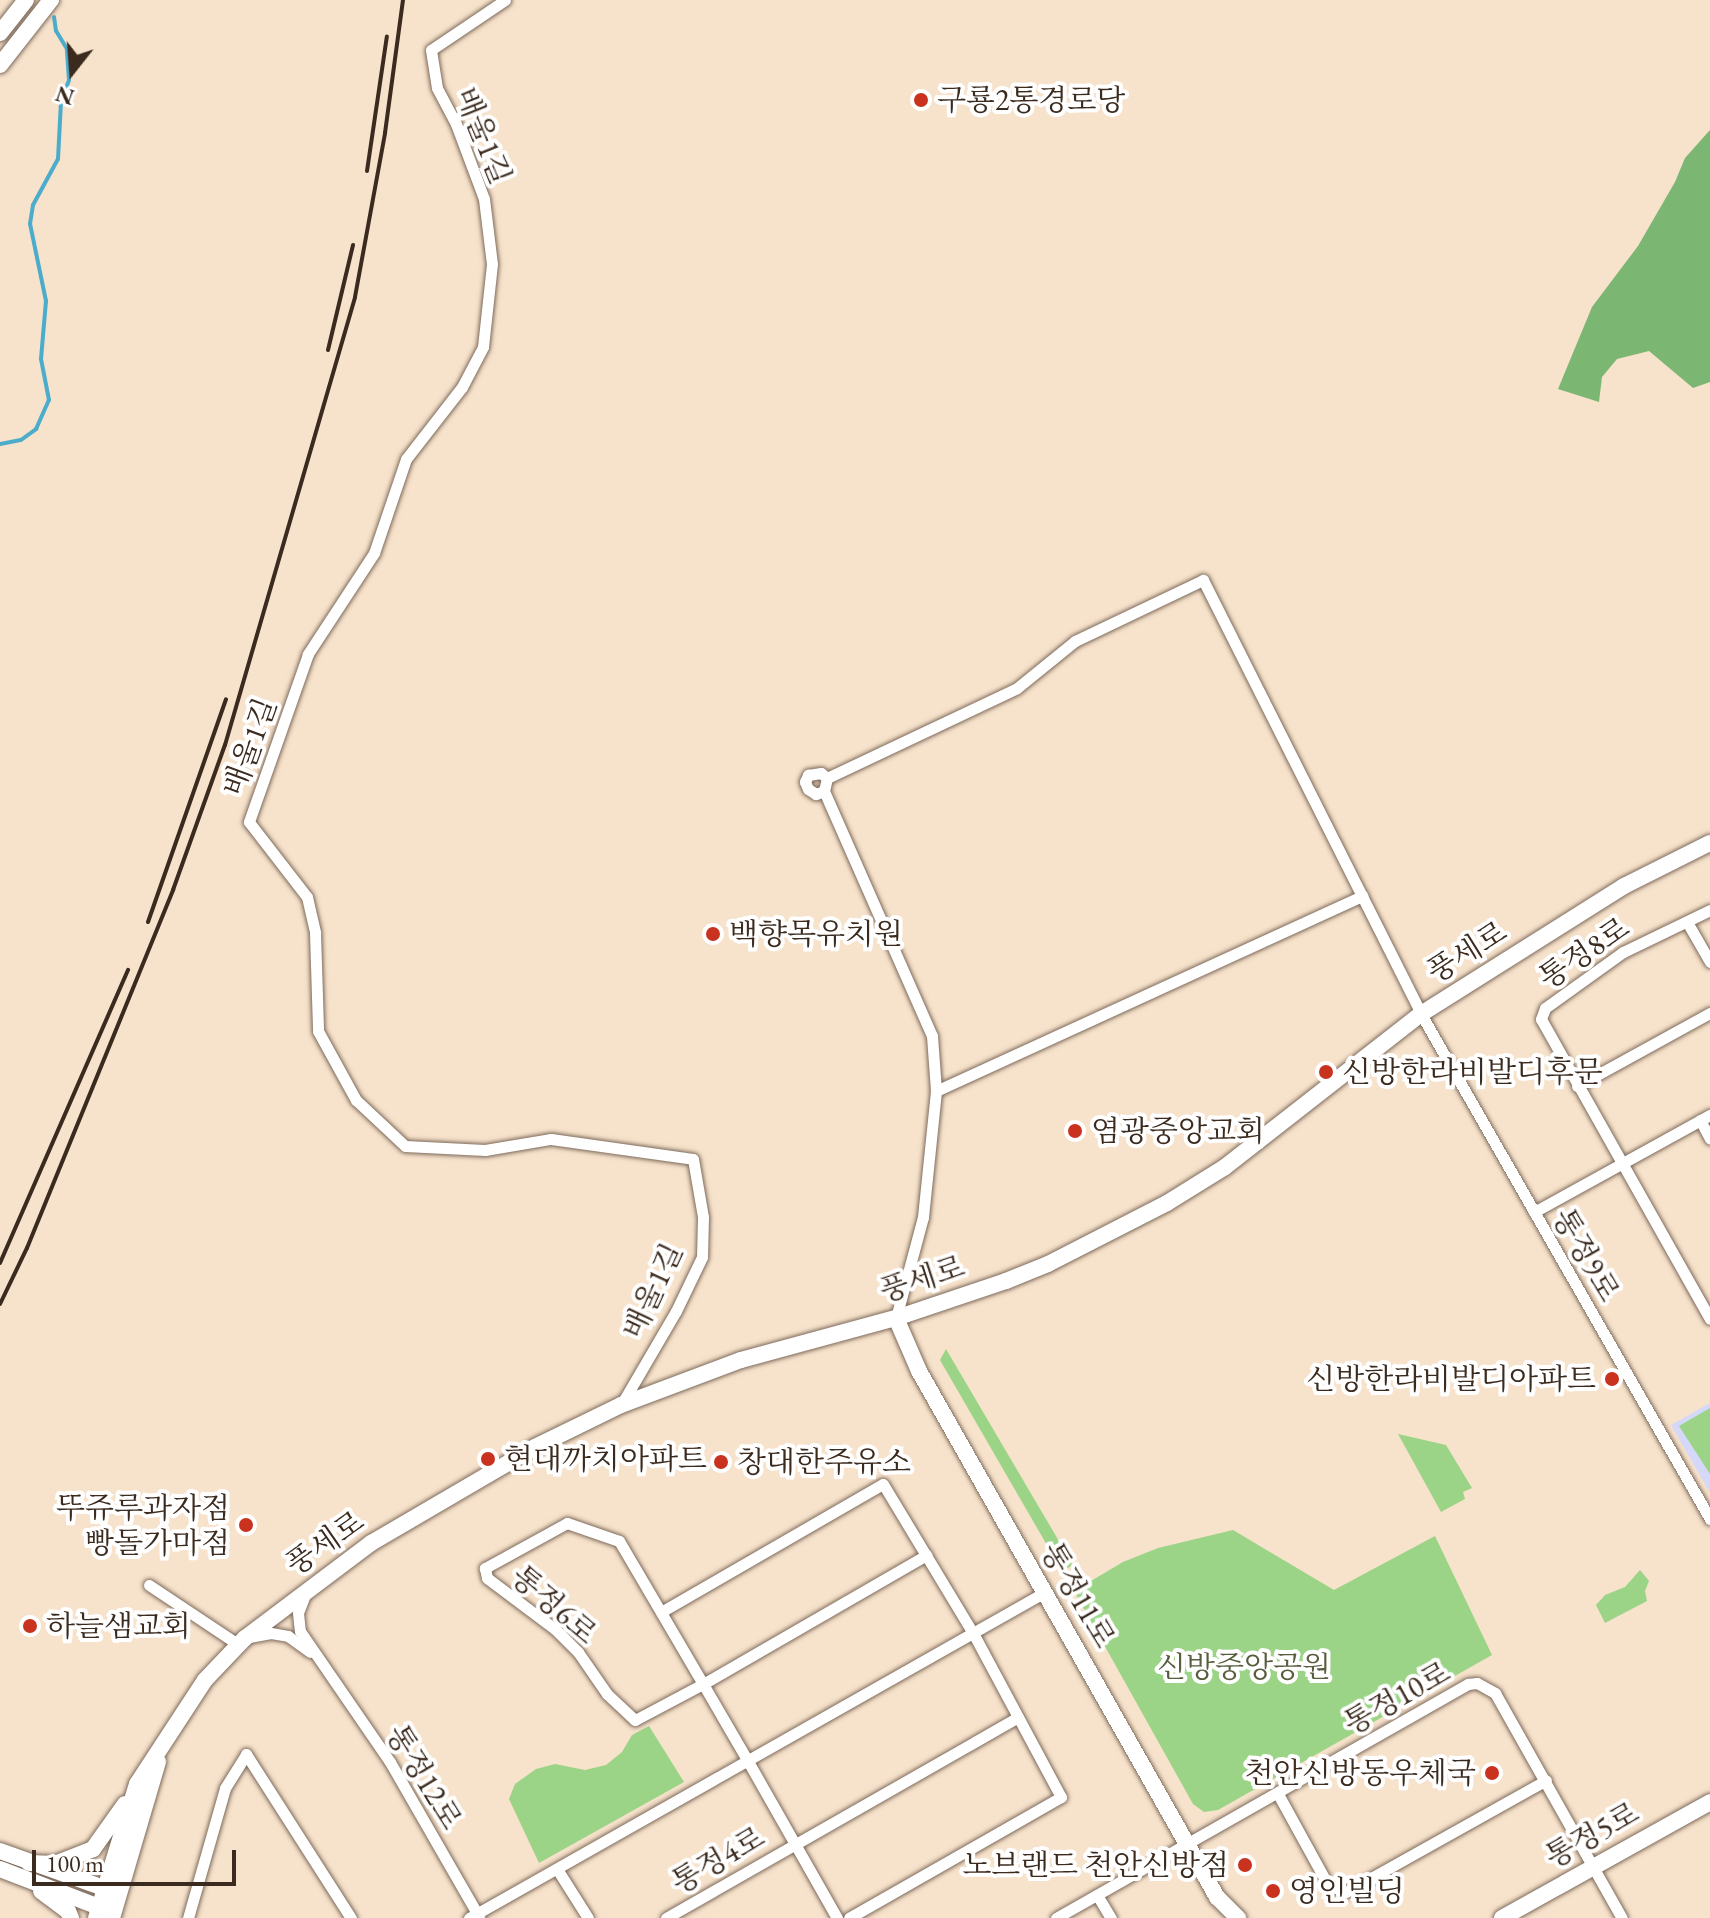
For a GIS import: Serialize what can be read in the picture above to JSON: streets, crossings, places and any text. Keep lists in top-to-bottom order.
{
  "streets": {
    "street": [
      "배울1길",
      "풍세로",
      "통정8로",
      "통정9로",
      "통정11로",
      "통정6로",
      "통정10로",
      "통정12로",
      "통정5로",
      "통정4로"
    ]
  },
  "crossings": [
    ["배울1길", "풍세로"],
    ["풍세로", "통정9로"],
    ["풍세로", "통정11로"],
    ["통정11로", "통정10로"],
    ["통정6로", "통정4로"],
    ["통정10로", "통정5로"]
  ],
  "parks": ["신방중앙공원"],
  "places": [
    "구룡2통경로당",
    "백향목유치원",
    "신방한라비발디후문",
    "염광중앙교회",
    "신방한라비발디아파트",
    "현대까치아파트",
    "창대한주유소",
    "뚜쥬루과자점 빵돌가마점",
    "하늘샘교회",
    "천안신방동우체국",
    "노브랜드 천안신방점",
    "영인빌딩"
  ],
  "scale_bar": "100 m",
  "north": "bottom"
}
